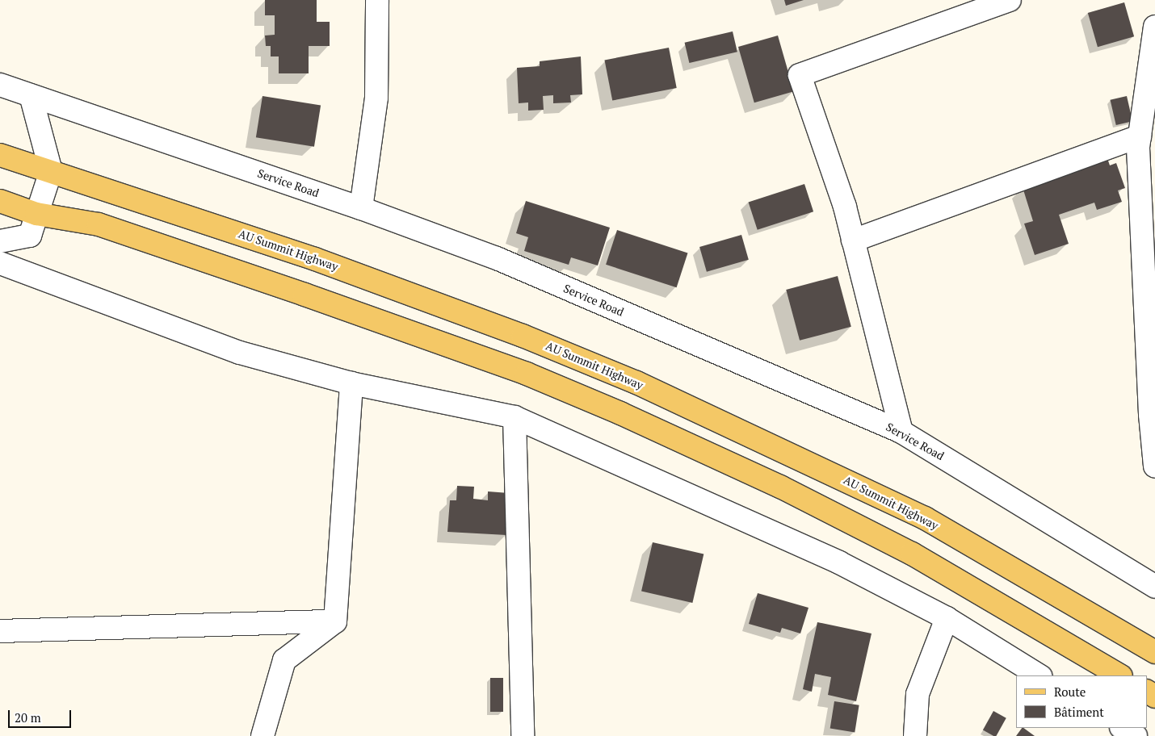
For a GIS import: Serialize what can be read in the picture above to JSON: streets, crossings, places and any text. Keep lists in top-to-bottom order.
{
  "streets": {
    "main road": ["AU Summit Highway"],
    "street": ["Service Road"]
  },
  "legend": ["Route", "Bâtiment"],
  "scale_bar": "20 m"
}
